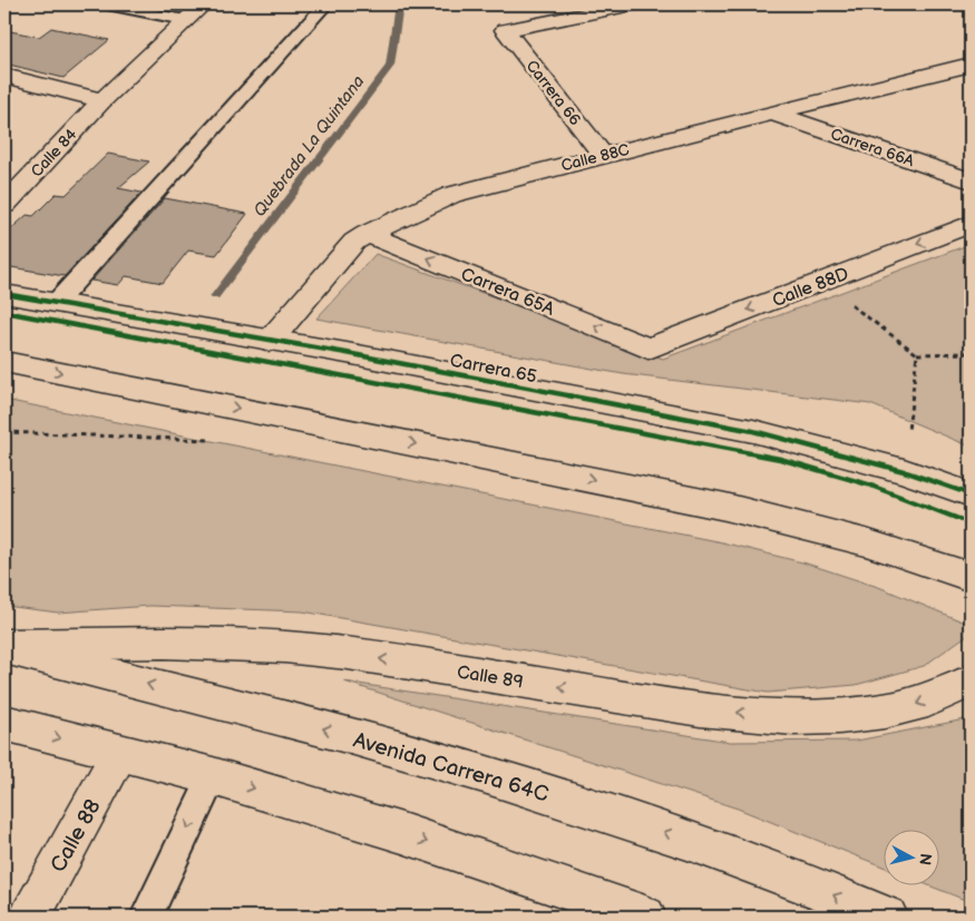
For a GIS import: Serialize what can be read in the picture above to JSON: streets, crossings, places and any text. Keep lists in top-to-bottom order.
{
  "streets": {
    "street": [
      "Carrera 66",
      "Carrera 66A",
      "Calle 84",
      "Calle 88C",
      "Calle 88D",
      "Carrera 65A",
      "Carrera 65",
      "Calle 89",
      "Avenida Carrera 64C",
      "Calle 88"
    ]
  },
  "crossings": [
    ["Carrera 66", "Calle 88C"],
    ["Carrera 66A", "Calle 88C"],
    ["Calle 88C", "Carrera 65A"],
    ["Calle 88C", "Carrera 65"],
    ["Calle 88D", "Carrera 65A"],
    ["Calle 89", "Avenida Carrera 64C"]
  ],
  "one_way": ["Calle 88D"],
  "water": ["Quebrada La Quintana"],
  "north": "right"
}
